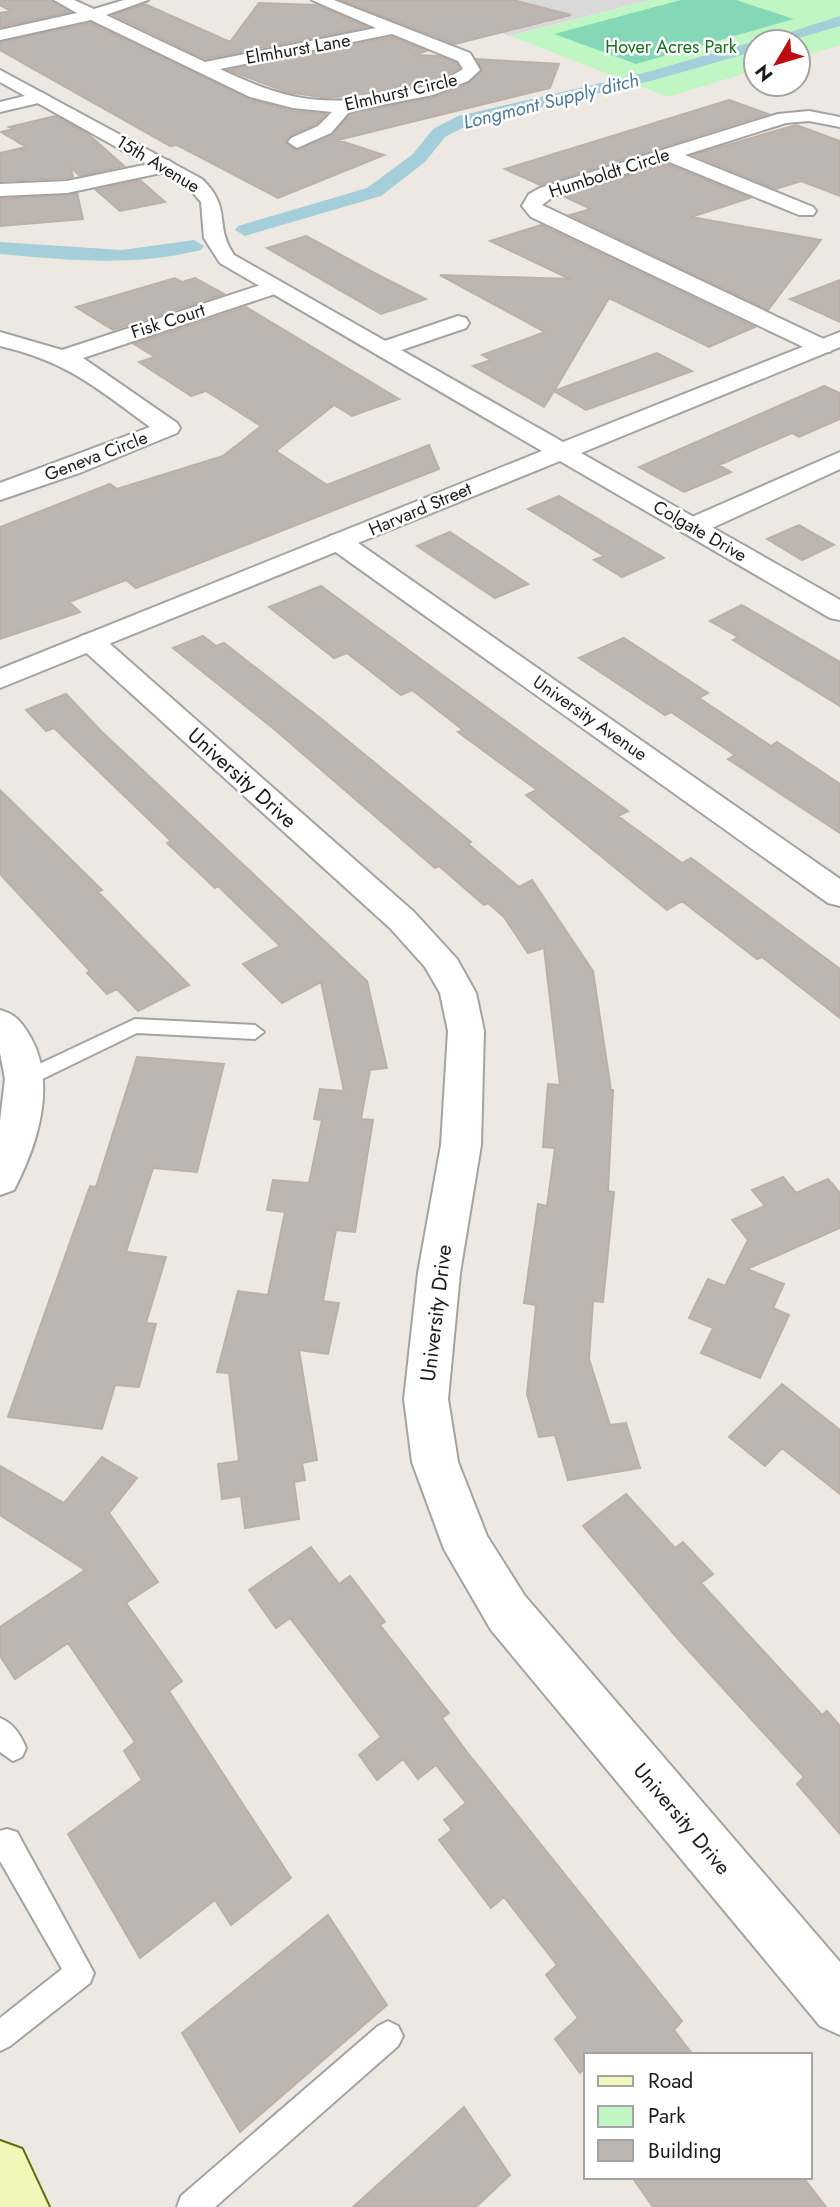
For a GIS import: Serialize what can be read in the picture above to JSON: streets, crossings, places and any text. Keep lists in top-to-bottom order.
{
  "streets": {
    "street": [
      "Elmhurst Lane",
      "Elmhurst Circle",
      "15th Avenue",
      "Humboldt Circle",
      "Fisk Court",
      "Geneva Circle",
      "Harvard Street",
      "Colgate Drive",
      "University Avenue",
      "University Drive"
    ]
  },
  "crossings": [
    ["Elmhurst Lane", "Elmhurst Circle"],
    ["15th Avenue", "Fisk Court"],
    ["15th Avenue", "Harvard Street"],
    ["15th Avenue", "Colgate Drive"],
    ["Humboldt Circle", "Harvard Street"],
    ["Fisk Court", "Geneva Circle"],
    ["Harvard Street", "Colgate Drive"],
    ["Harvard Street", "University Avenue"],
    ["Harvard Street", "University Drive"]
  ],
  "water": ["Longmont Supply ditch"],
  "parks": ["Hover Acres Park"],
  "legend": ["Road", "Park", "Building"],
  "north": "bottom left"
}
